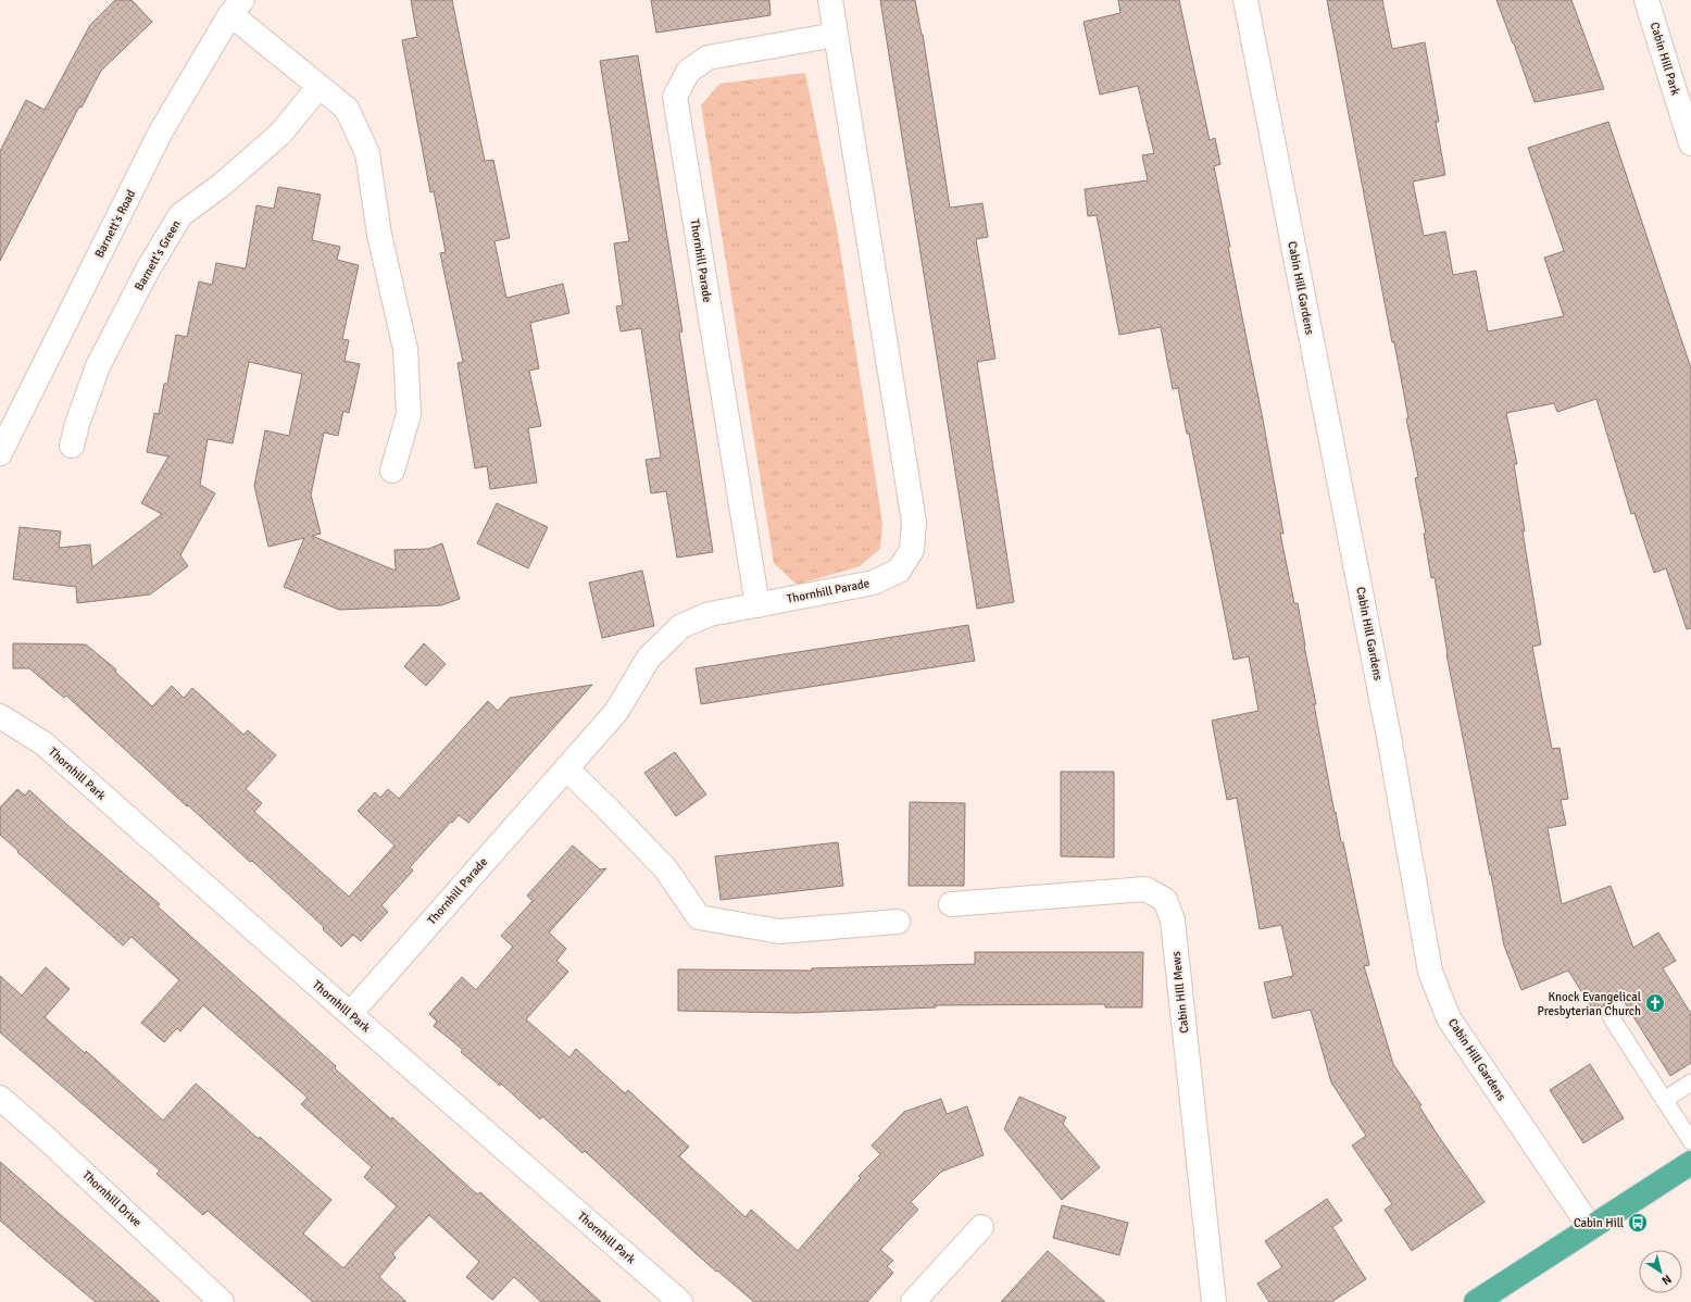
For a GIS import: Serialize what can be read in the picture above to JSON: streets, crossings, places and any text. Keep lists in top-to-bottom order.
{
  "streets": {
    "street": [
      "Cabin Hill Park",
      "Barnett's Road",
      "Barnett's Green",
      "Thornhill Parade",
      "Cabin Hill Gardens",
      "Thornhill Park",
      "Cabin HIll Mews",
      "Thornhill Drive"
    ]
  },
  "crossings": [
    ["Thornhill Parade", "Thornhill Park"]
  ],
  "places": {
    "church": ["Knock Evangelical Presbyterian Church"],
    "bus stop": ["Cabin Hill"]
  },
  "north": "bottom right"
}
